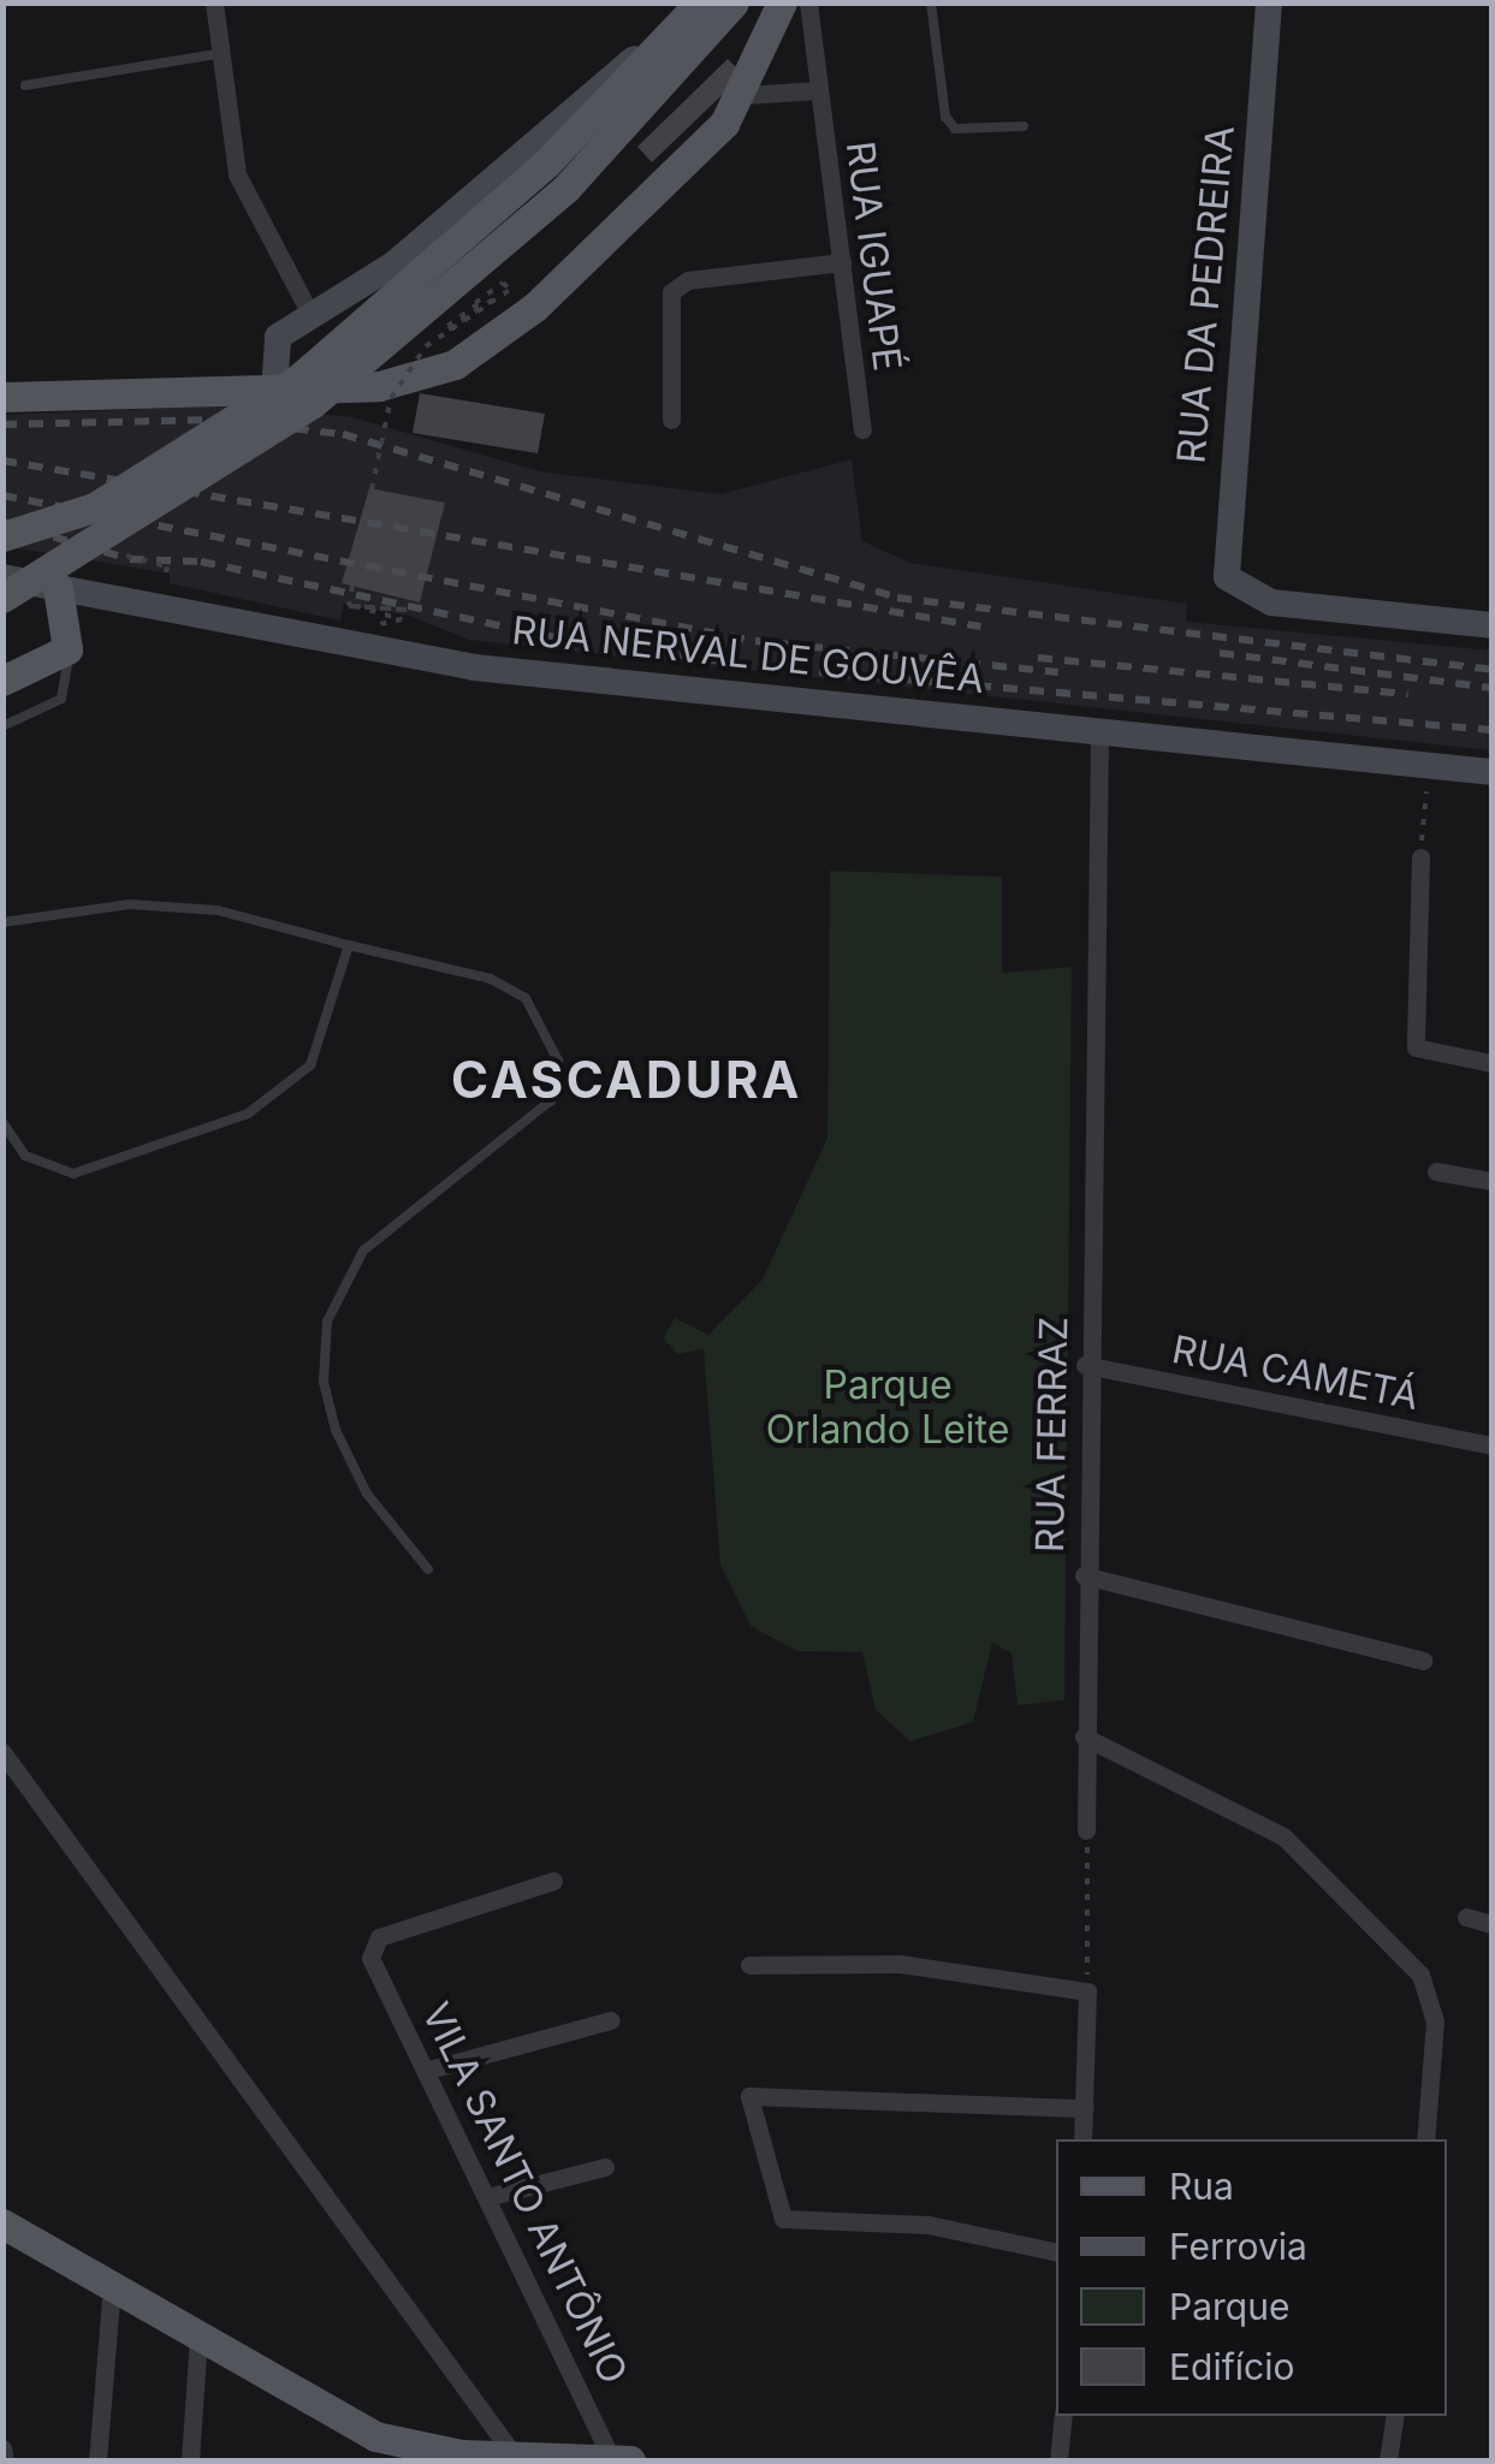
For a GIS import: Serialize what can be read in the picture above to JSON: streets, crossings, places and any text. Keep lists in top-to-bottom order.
{
  "streets": {
    "main road": ["RUA DA PEDREIRA", "RUA NERVAL DE GOUVÊA"],
    "street": [
      "RUA IGUAPÉ",
      "RUA CAMETÁ",
      "RUA FERRAZ",
      "VILA SANTO ANTÔNIO"
    ]
  },
  "crossings": [
    ["RUA NERVAL DE GOUVÊA", "RUA FERRAZ"],
    ["RUA CAMETÁ", "RUA FERRAZ"]
  ],
  "districts": ["CASCADURA"],
  "parks": ["Parque Orlando Leite"],
  "legend": [
    "Rua",
    "Ferrovia",
    "Parque",
    "Edifício"
  ]
}
